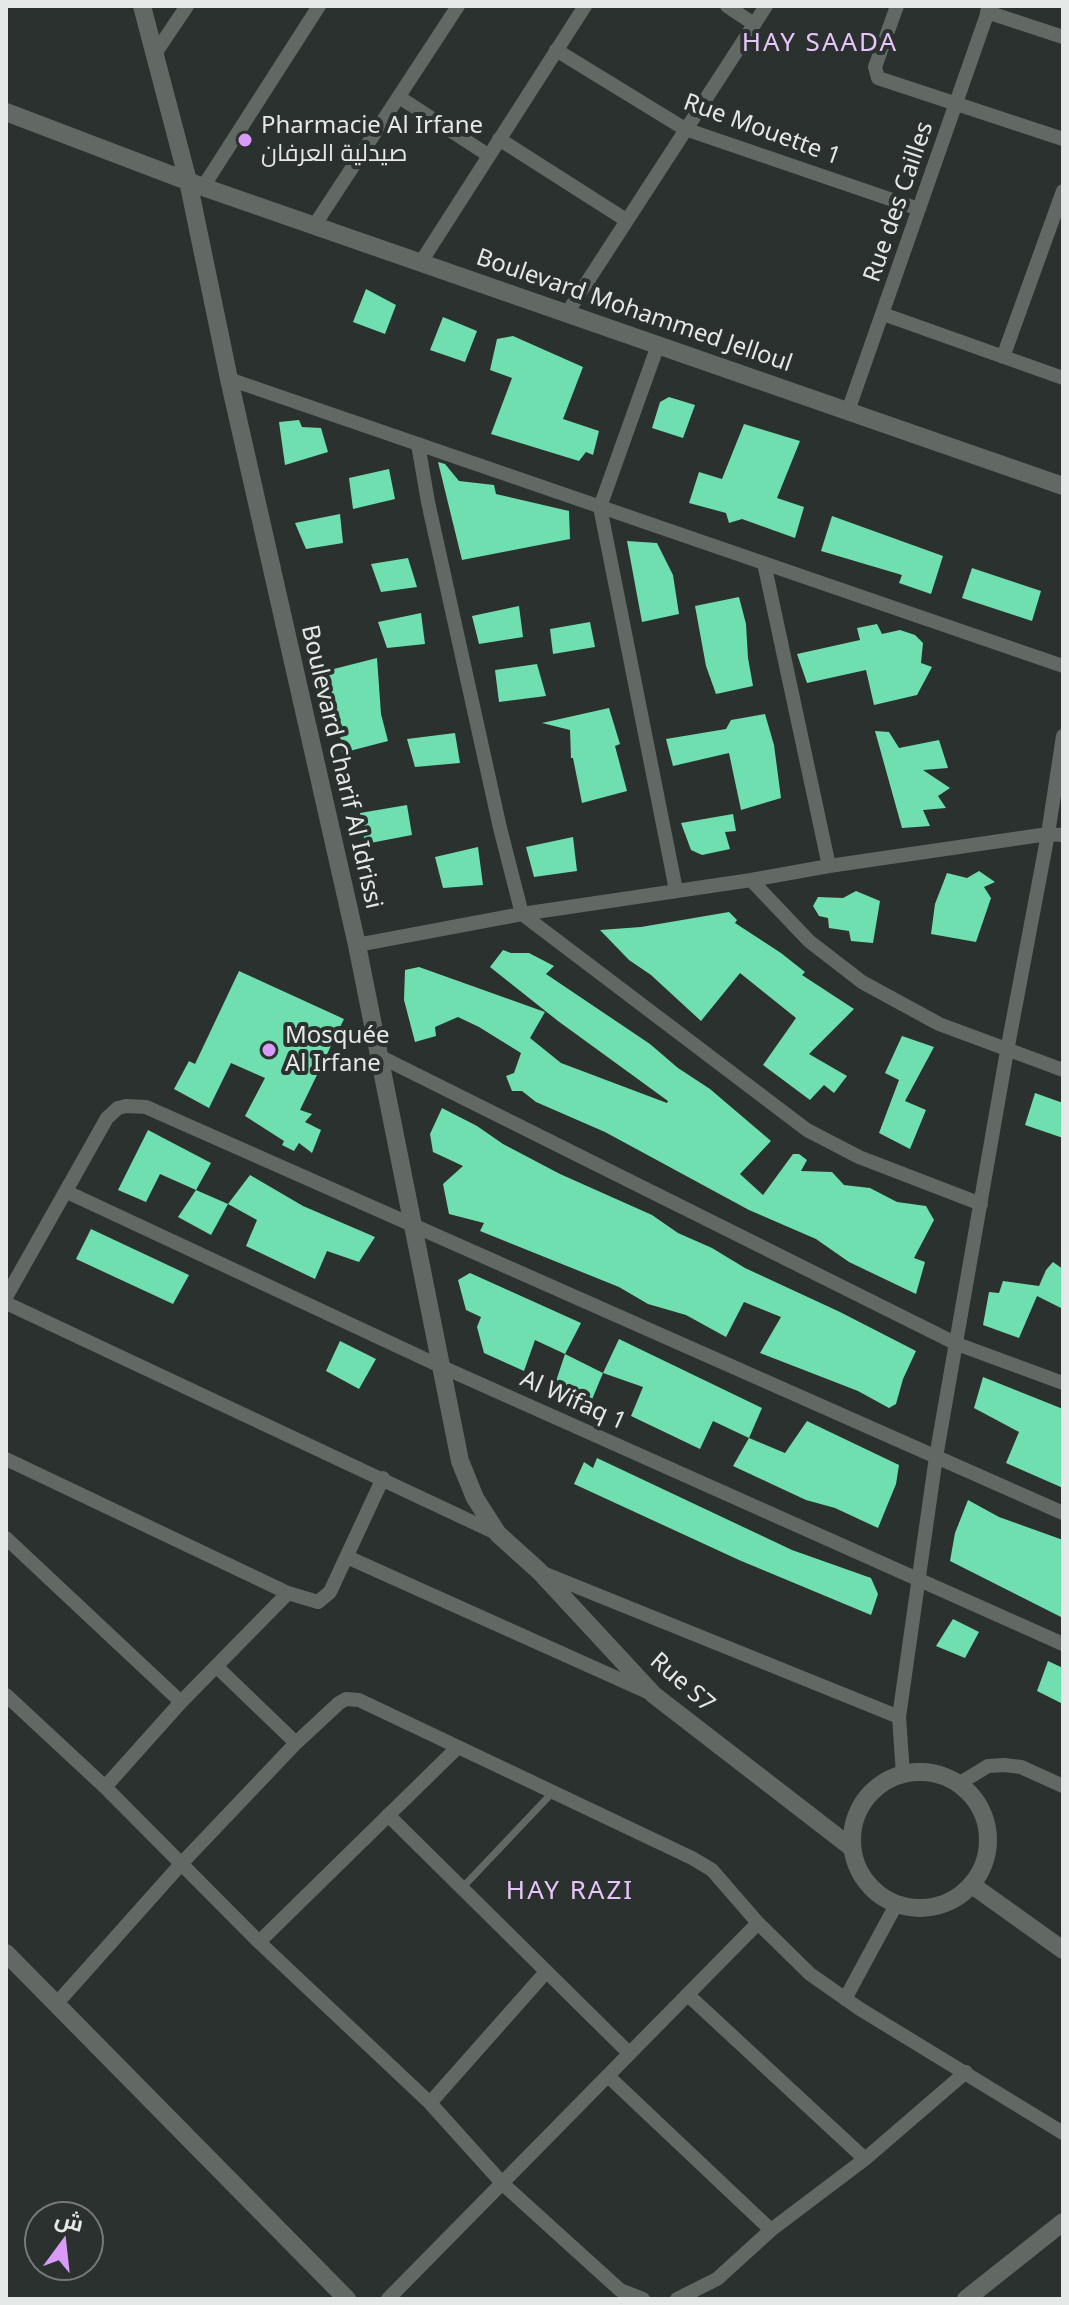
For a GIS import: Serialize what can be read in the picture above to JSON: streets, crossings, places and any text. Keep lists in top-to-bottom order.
{
  "streets": {
    "street": [
      "Rue Mouette 1",
      "Rue des Cailles",
      "Boulevard Mohammed Jelloul",
      "Boulevard Charif Al Idrissi",
      "Al Wifaq 1",
      "Rue S7"
    ]
  },
  "crossings": [
    ["Rue Mouette 1", "Rue des Cailles"],
    ["Rue des Cailles", "Boulevard Mohammed Jelloul"],
    ["Boulevard Mohammed Jelloul", "Boulevard Charif Al Idrissi"],
    ["Boulevard Charif Al Idrissi", "Al Wifaq 1"],
    ["Boulevard Charif Al Idrissi", "Rue S7"]
  ],
  "districts": ["HAY SAADA", "HAY RAZI"],
  "places": ["Pharmacie Al Irfane صيدلية العرفان", "Mosquée Al Irfane"],
  "north": "top"
}
